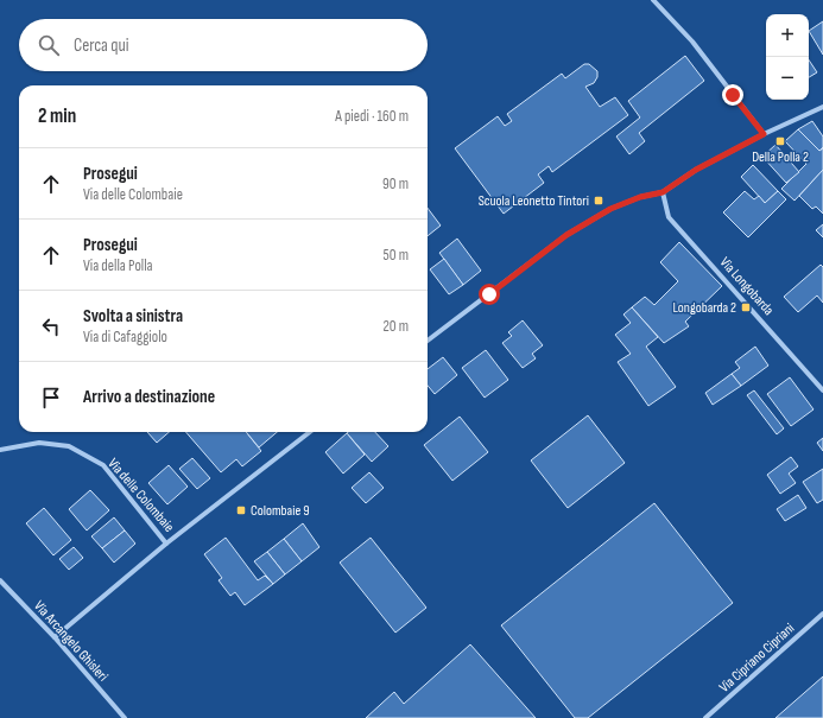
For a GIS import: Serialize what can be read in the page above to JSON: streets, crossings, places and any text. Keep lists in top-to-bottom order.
{
  "streets": {
    "street": [
      "Via Longobarda",
      "Via delle Colombaie",
      "Via Arcangelo Ghisleri",
      "Via Cipriano Cipriani"
    ]
  },
  "places": {
    "transit": [
      "Della Polla 2",
      "Scuola Leonetto Tintori",
      "Longobarda 2",
      "Colombaie 9"
    ]
  },
  "page": {
    "map_buttons": ["+", "−"],
    "search": "Cerca qui",
    "heading": ["2 min", "A piedi · 160 m"],
    "list": [
      ["Prosegui", "Via delle Colombaie", "90 m"],
      ["Prosegui", "Via della Polla", "50 m"],
      ["Svolta a sinistra", "Via di Cafaggiolo", "20 m"],
      "Arrivo a destinazione"
    ]
  }
}
